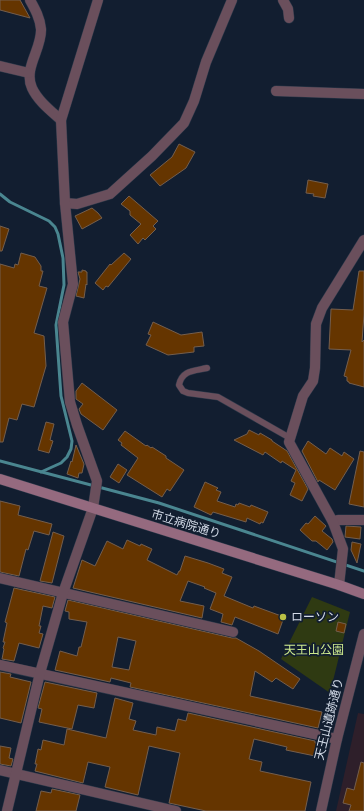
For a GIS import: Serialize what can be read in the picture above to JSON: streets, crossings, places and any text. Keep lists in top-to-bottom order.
{
  "streets": {
    "main road": ["市立病院通り"],
    "street": ["天王山遺跡通り"]
  },
  "parks": ["天王山公園"],
  "places": ["ローソン"]
}
